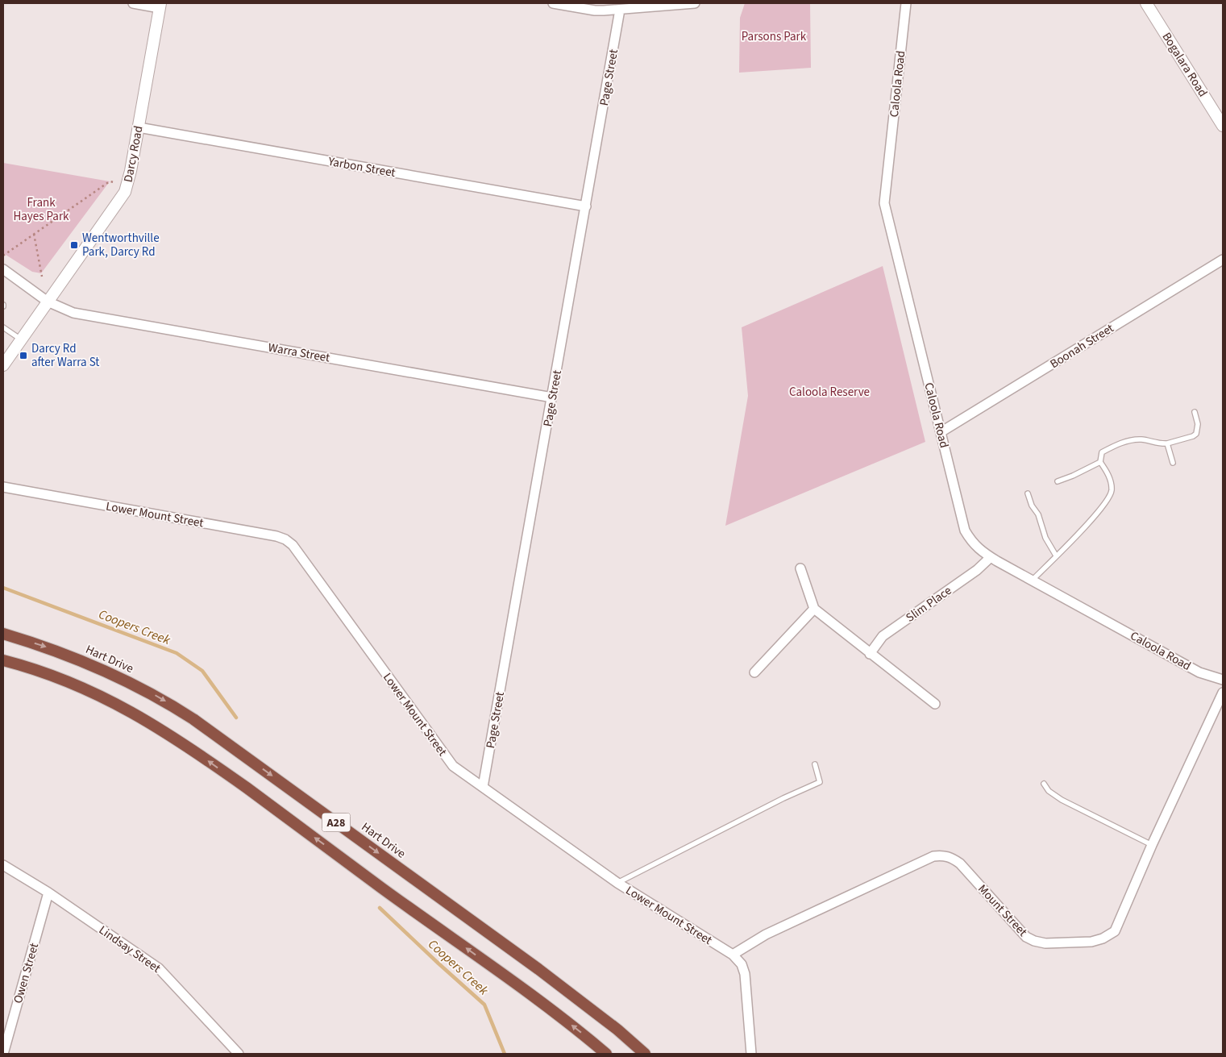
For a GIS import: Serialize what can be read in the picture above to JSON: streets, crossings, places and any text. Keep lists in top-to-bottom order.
{
  "streets": {
    "highway": ["Hart Drive", "A28"],
    "street": [
      "Bogalara Road",
      "Page Street",
      "Caloola Road",
      "Darcy Road",
      "Yarbon Street",
      "Boonah Street",
      "Warra Street",
      "Lower Mount Street",
      "Slim Place",
      "Mount Street",
      "Lindsay Street",
      "Owen Street"
    ]
  },
  "crossings": [
    ["Page Street", "Yarbon Street"],
    ["Page Street", "Warra Street"],
    ["Page Street", "Lower Mount Street"],
    ["Caloola Road", "Boonah Street"],
    ["Caloola Road", "Slim Place"],
    ["Darcy Road", "Yarbon Street"],
    ["Darcy Road", "Warra Street"],
    ["Lower Mount Street", "Mount Street"],
    ["Lindsay Street", "Owen Street"]
  ],
  "water": ["Coopers Creek"],
  "parks": ["Parsons Park", "Frank Hayes Park", "Caloola Reserve"],
  "places": {
    "transit": ["Wentworthville Park, Darcy Rd", "Darcy Rd after Warra St"]
  }
}
